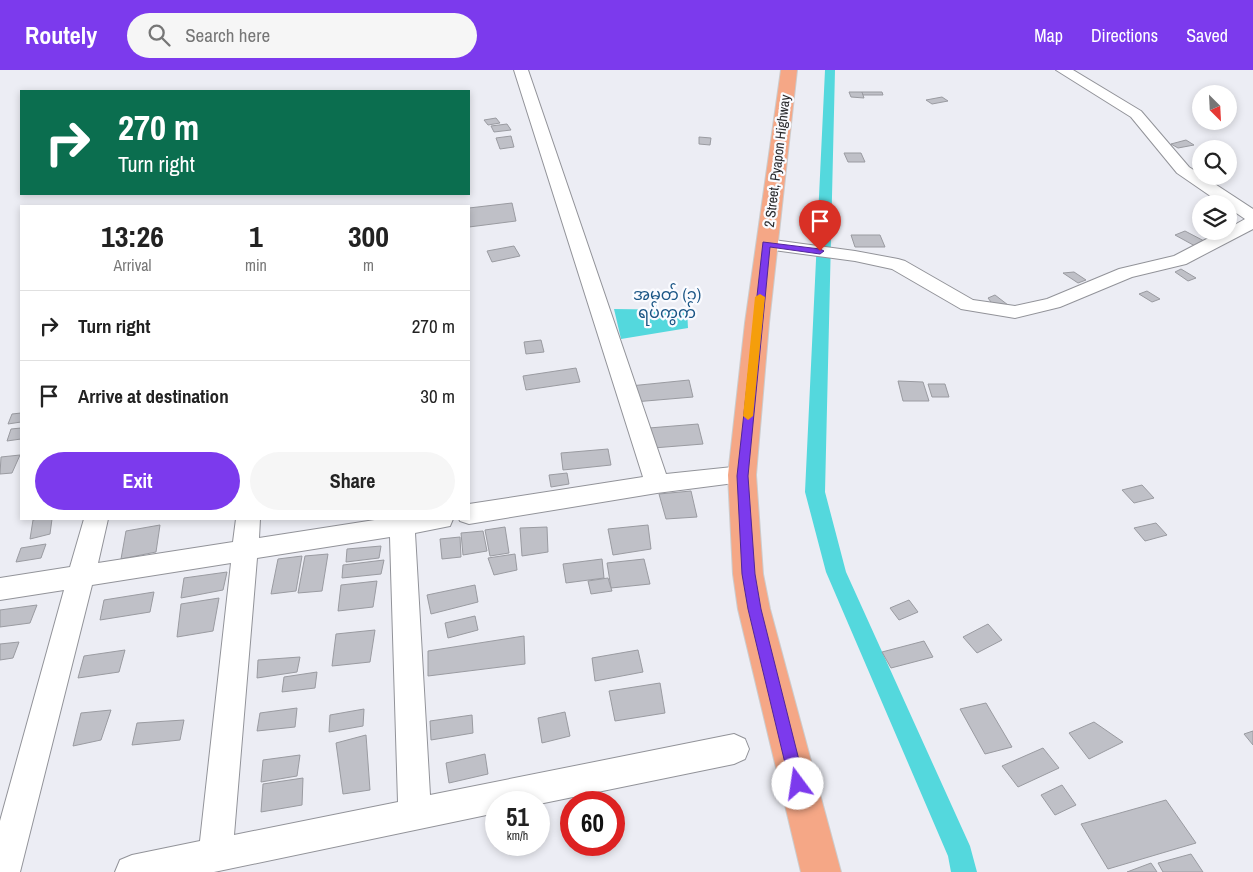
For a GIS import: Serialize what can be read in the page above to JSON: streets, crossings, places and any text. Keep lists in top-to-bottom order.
{
  "streets": {
    "main road": ["2 Street, Pyapon Highway"]
  },
  "districts": ["အမှတ် (၁) ရပ်ကွက်"],
  "north": "bottom right",
  "page": {
    "header": "Routely",
    "search": "Search here",
    "nav": ["Map", "Directions", "Saved"],
    "turn": ["270 m", "Turn right"],
    "eta": [
      "13:26",
      "Arrival",
      "1",
      "min",
      "300",
      "m"
    ],
    "list": [
      {
        "name": "Turn right",
        "value": "270 m"
      },
      {
        "name": "Arrive at destination",
        "value": "30 m"
      }
    ],
    "buttons": ["Exit", "Share"],
    "speed": "51 km/h",
    "limit": "60"
  }
}
